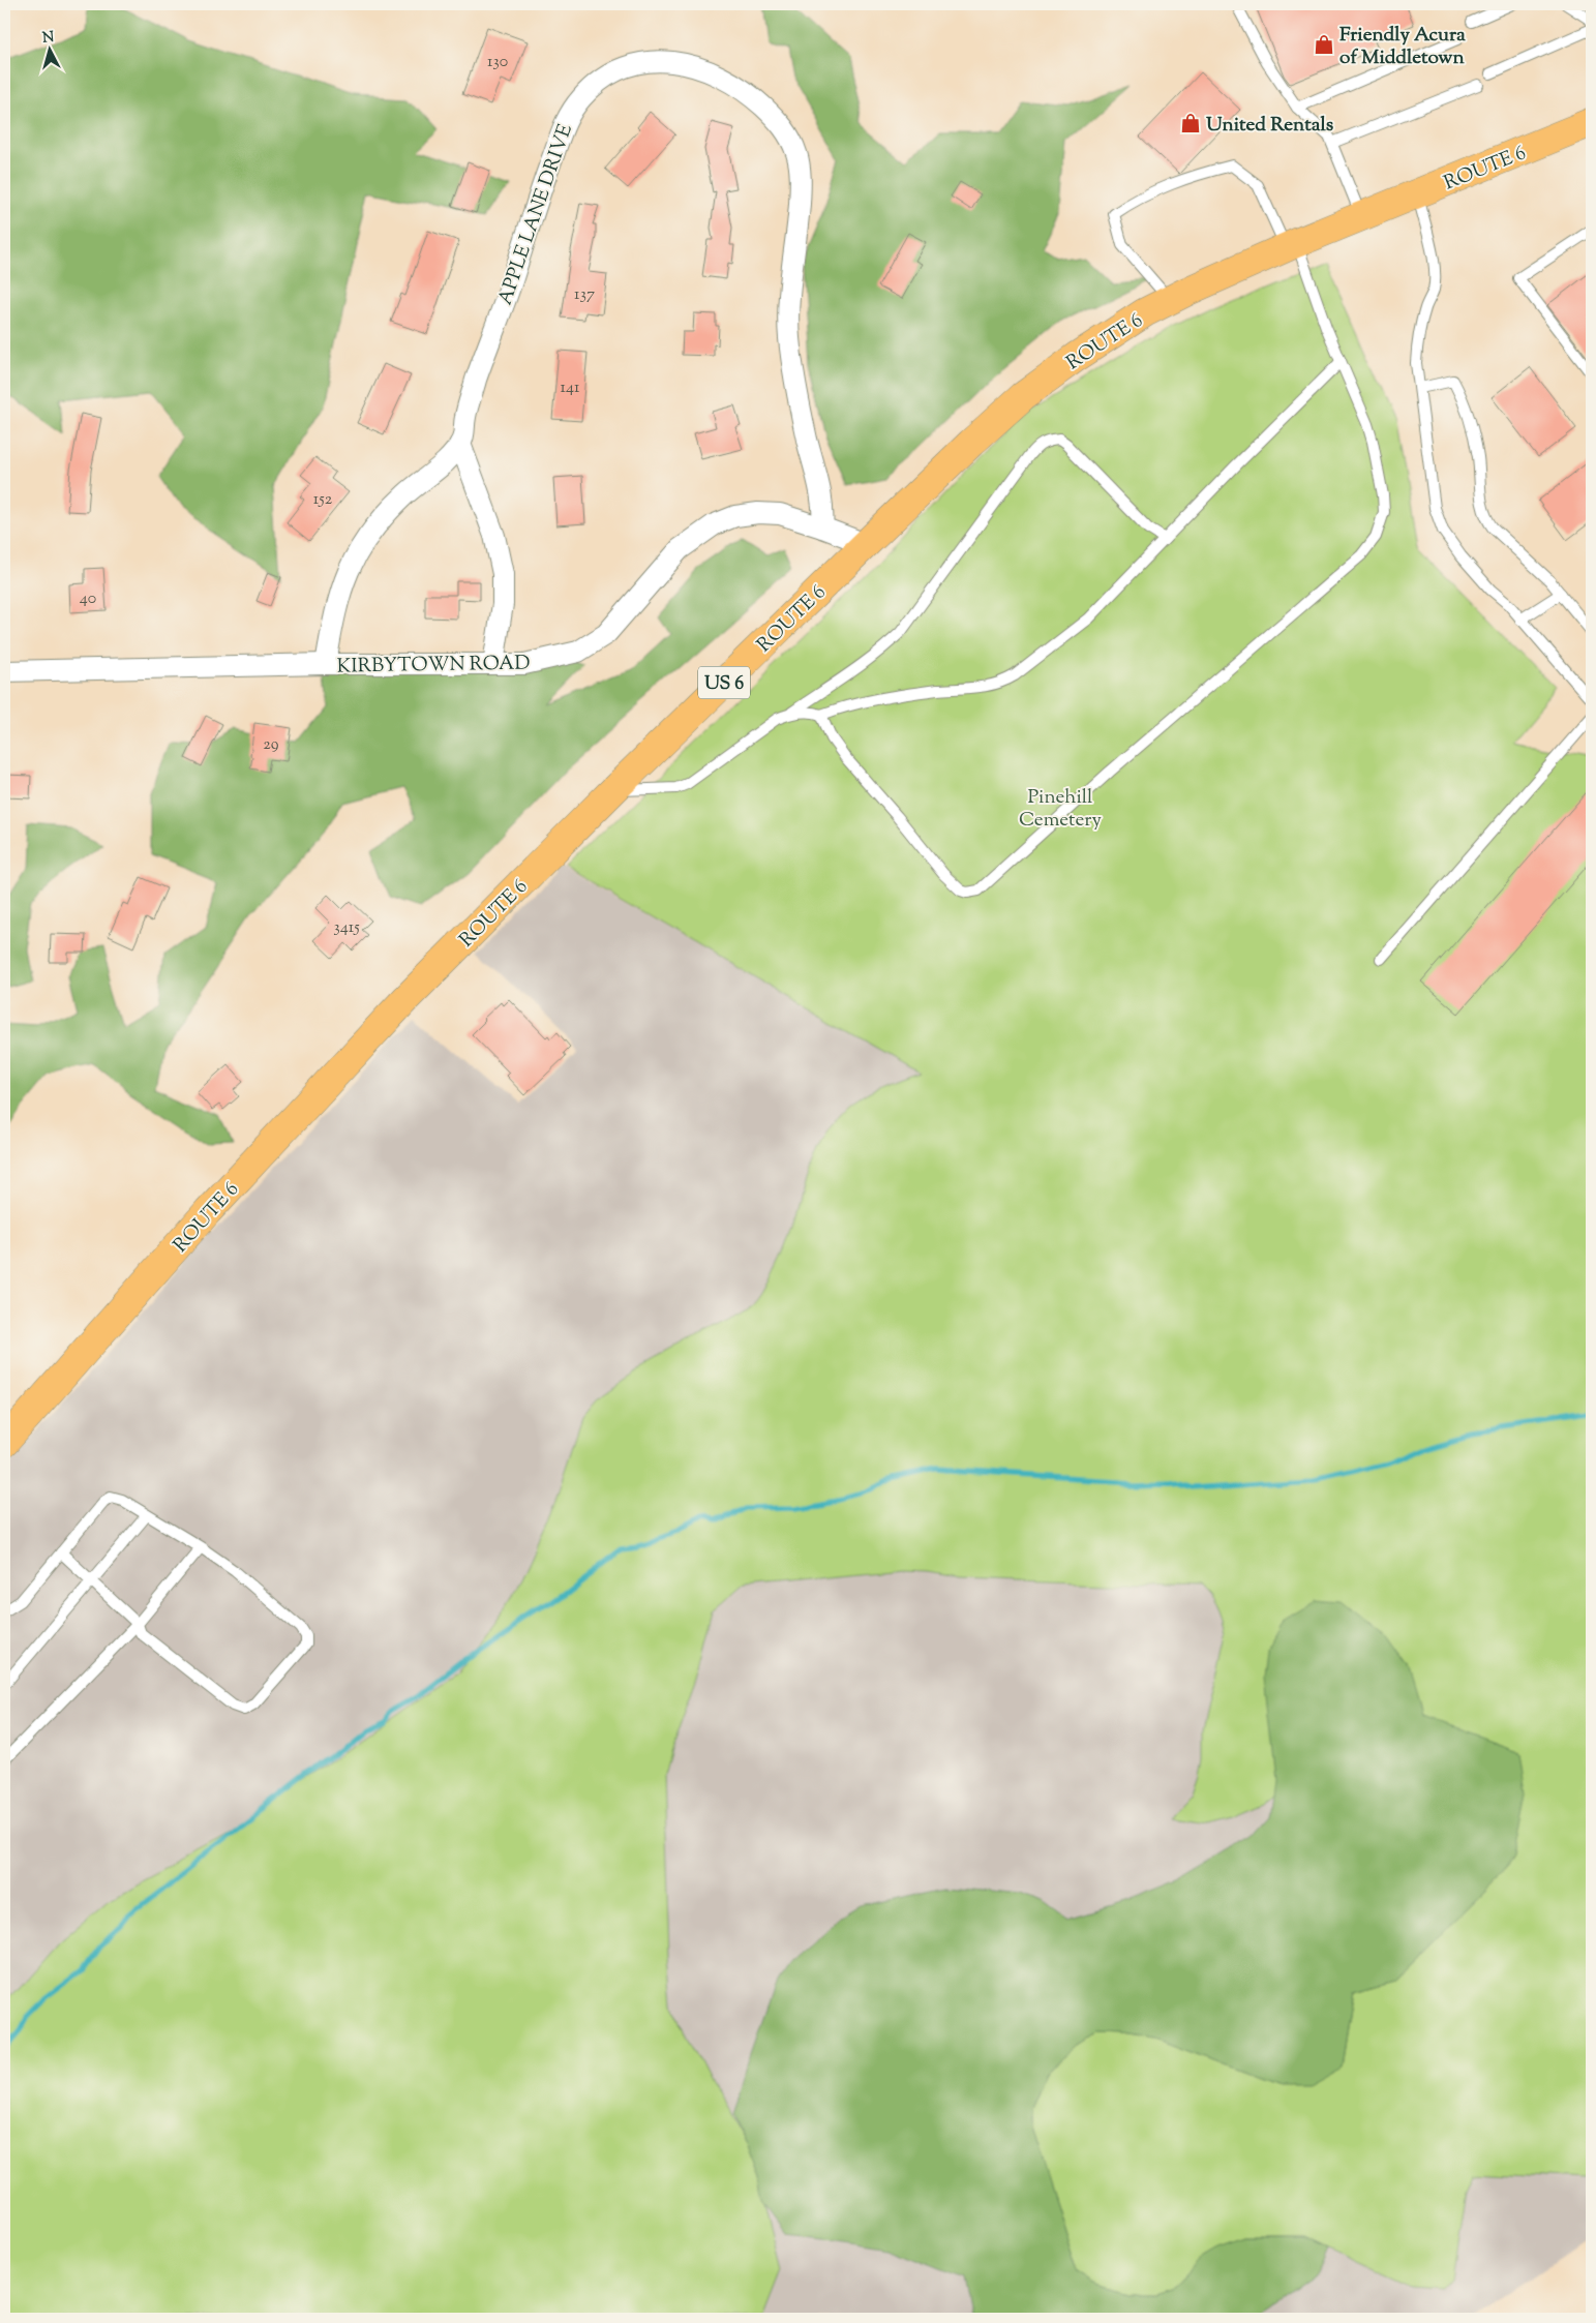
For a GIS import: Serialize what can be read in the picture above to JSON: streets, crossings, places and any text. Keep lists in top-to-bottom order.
{
  "streets": {
    "main road": ["ROUTE 6", "US 6"],
    "street": ["APPLE LANE DRIVE", "KIRBYTOWN ROAD"]
  },
  "crossings": [
    ["ROUTE 6", "KIRBYTOWN ROAD"],
    ["APPLE LANE DRIVE", "KIRBYTOWN ROAD"]
  ],
  "parks": ["Pinehill Cemetery"],
  "places": {
    "shop": ["Friendly Acura of Middletown", "United Rentals"]
  },
  "house_numbers": [
    "130",
    "137",
    "141",
    "152",
    "40",
    "29",
    "3415"
  ],
  "north": "top"
}
